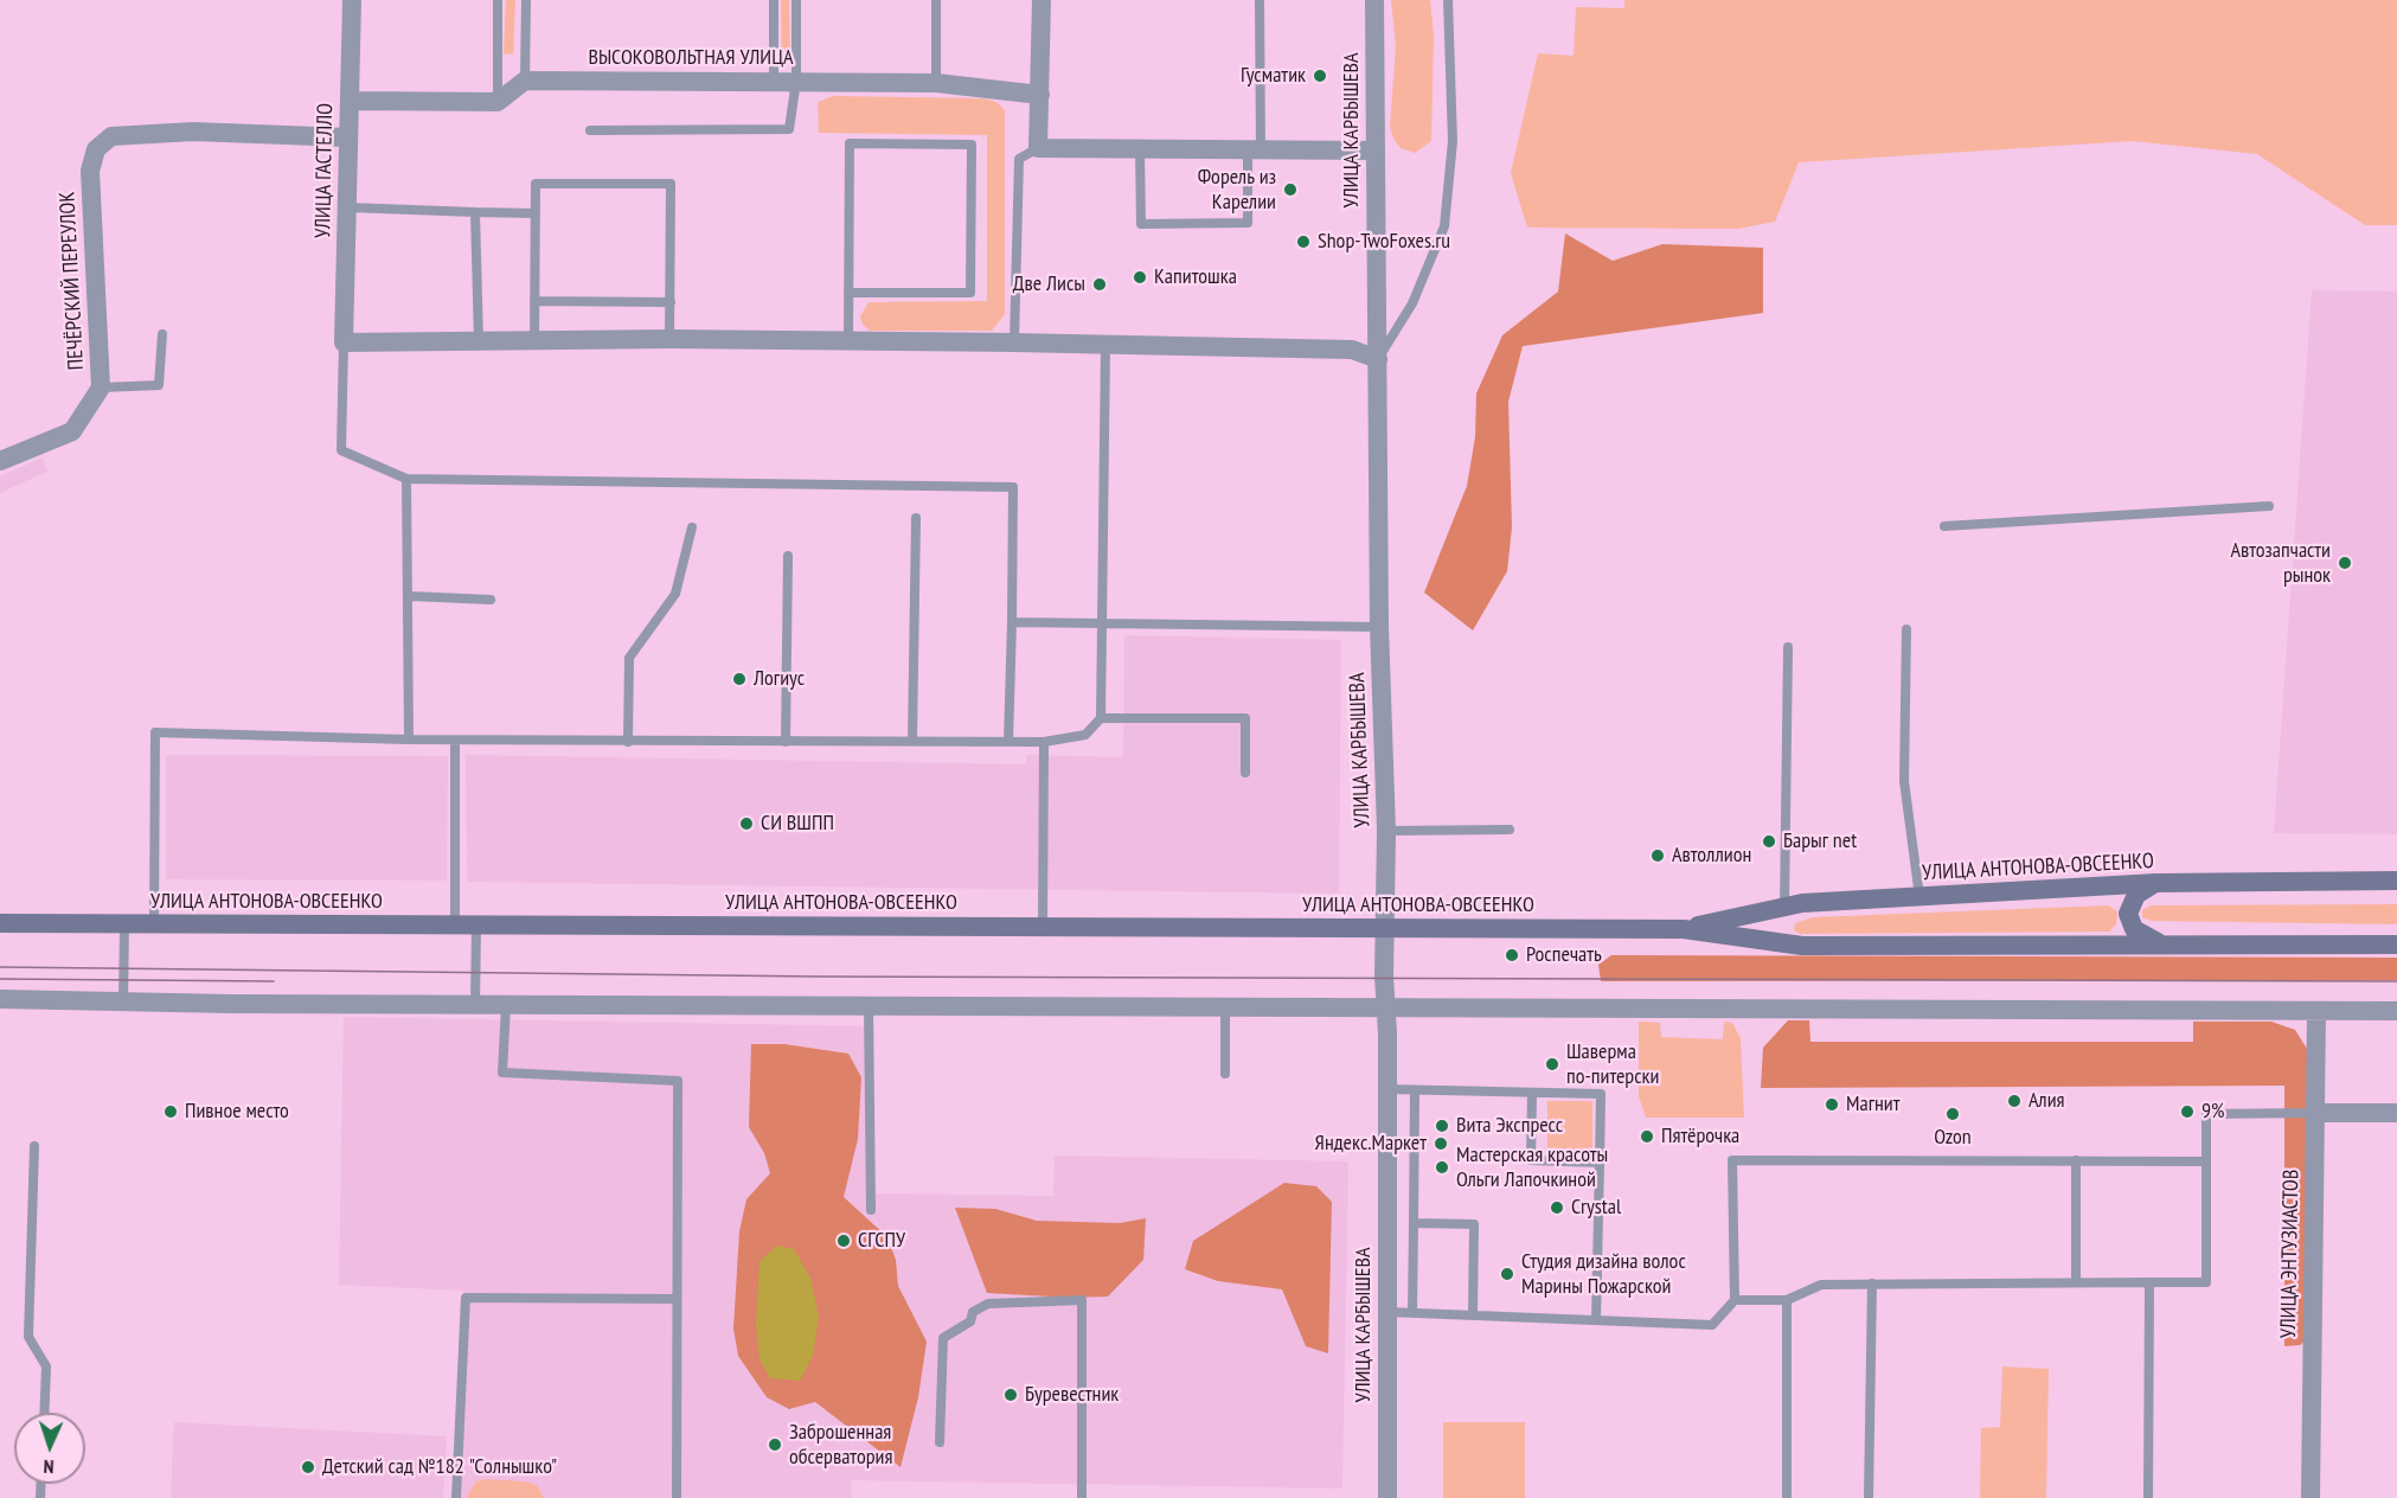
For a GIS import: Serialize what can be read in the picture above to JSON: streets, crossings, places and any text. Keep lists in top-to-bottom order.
{
  "streets": {
    "main road": ["УЛИЦА АНТОНОВА-ОВСЕЕНКО"],
    "street": [
      "ВЫСОКОВОЛЬТНАЯ УЛИЦА",
      "УЛИЦА КАРБЫШЕВА",
      "УЛИЦА ГАСТЕЛЛО",
      "ПЕЧЁРСКИЙ ПЕРЕУЛОК",
      "УЛИЦА ЭНТУЗИАСТОВ"
    ]
  },
  "crossings": [
    ["УЛИЦА КАРБЫШЕВА", "УЛИЦА АНТОНОВА-ОВСЕЕНКО"],
    ["УЛИЦА ГАСТЕЛЛО", "ПЕЧЁРСКИЙ ПЕРЕУЛОК"]
  ],
  "places": [
    "Гусматик",
    "Форель из Карелии",
    "Shop-TwoFoxes.ru",
    "Капитошка",
    "Две Лисы",
    "Автозапчасти рынок",
    "Логиус",
    "СИ ВШПП",
    "Барыг net",
    "Автоллион",
    "Роспечать",
    "Шаверма по-питерски",
    "Алия",
    "Магнит",
    "Пивное место",
    "9%",
    "Ozon",
    "Вита Экспресс",
    "Пятёрочка",
    "Яндекс.Маркет",
    "Мастерская красоты Ольги Лапочкиной",
    "Crystal",
    "СГСПУ",
    "Студия дизайна волос Марины Пожарской",
    "Буревестник",
    "Заброшенная обсерватория",
    "Детский сад №182 \"Солнышко\""
  ],
  "north": "bottom"
}
